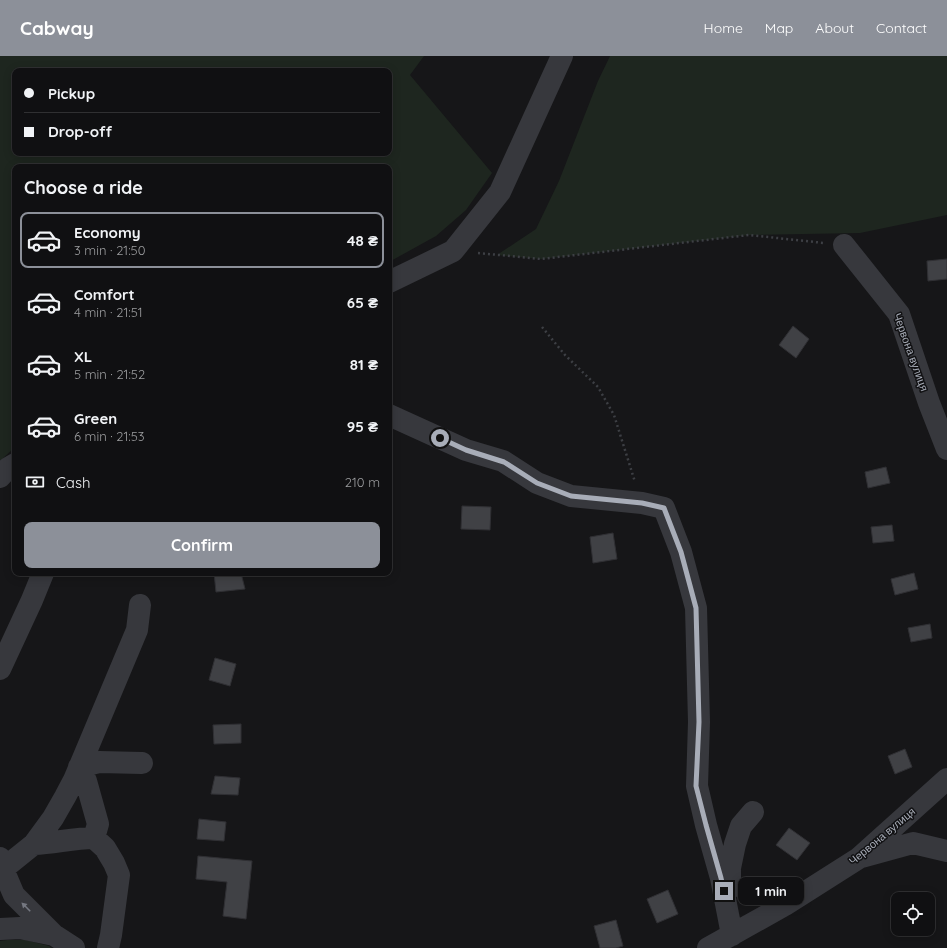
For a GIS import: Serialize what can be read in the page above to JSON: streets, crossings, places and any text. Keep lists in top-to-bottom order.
{
  "streets": {
    "street": ["Червона вулиця"]
  },
  "page": {
    "header": "Cabway",
    "nav": [
      "Home",
      "Map",
      "About",
      "Contact"
    ],
    "banner": ["Pickup", "Drop-off"],
    "heading": "Choose a ride",
    "list": [
      {
        "name": "Economy",
        "note": "3 min · 21:50",
        "value": "48 ₴"
      },
      {
        "name": "Comfort",
        "note": "4 min · 21:51",
        "value": "65 ₴"
      },
      {
        "name": "XL",
        "note": "5 min · 21:52",
        "value": "81 ₴"
      },
      {
        "name": "Green",
        "note": "6 min · 21:53",
        "value": "95 ₴"
      }
    ],
    "pay": ["Cash", "210 m"],
    "buttons": "Confirm",
    "bubble": "1 min"
  }
}
